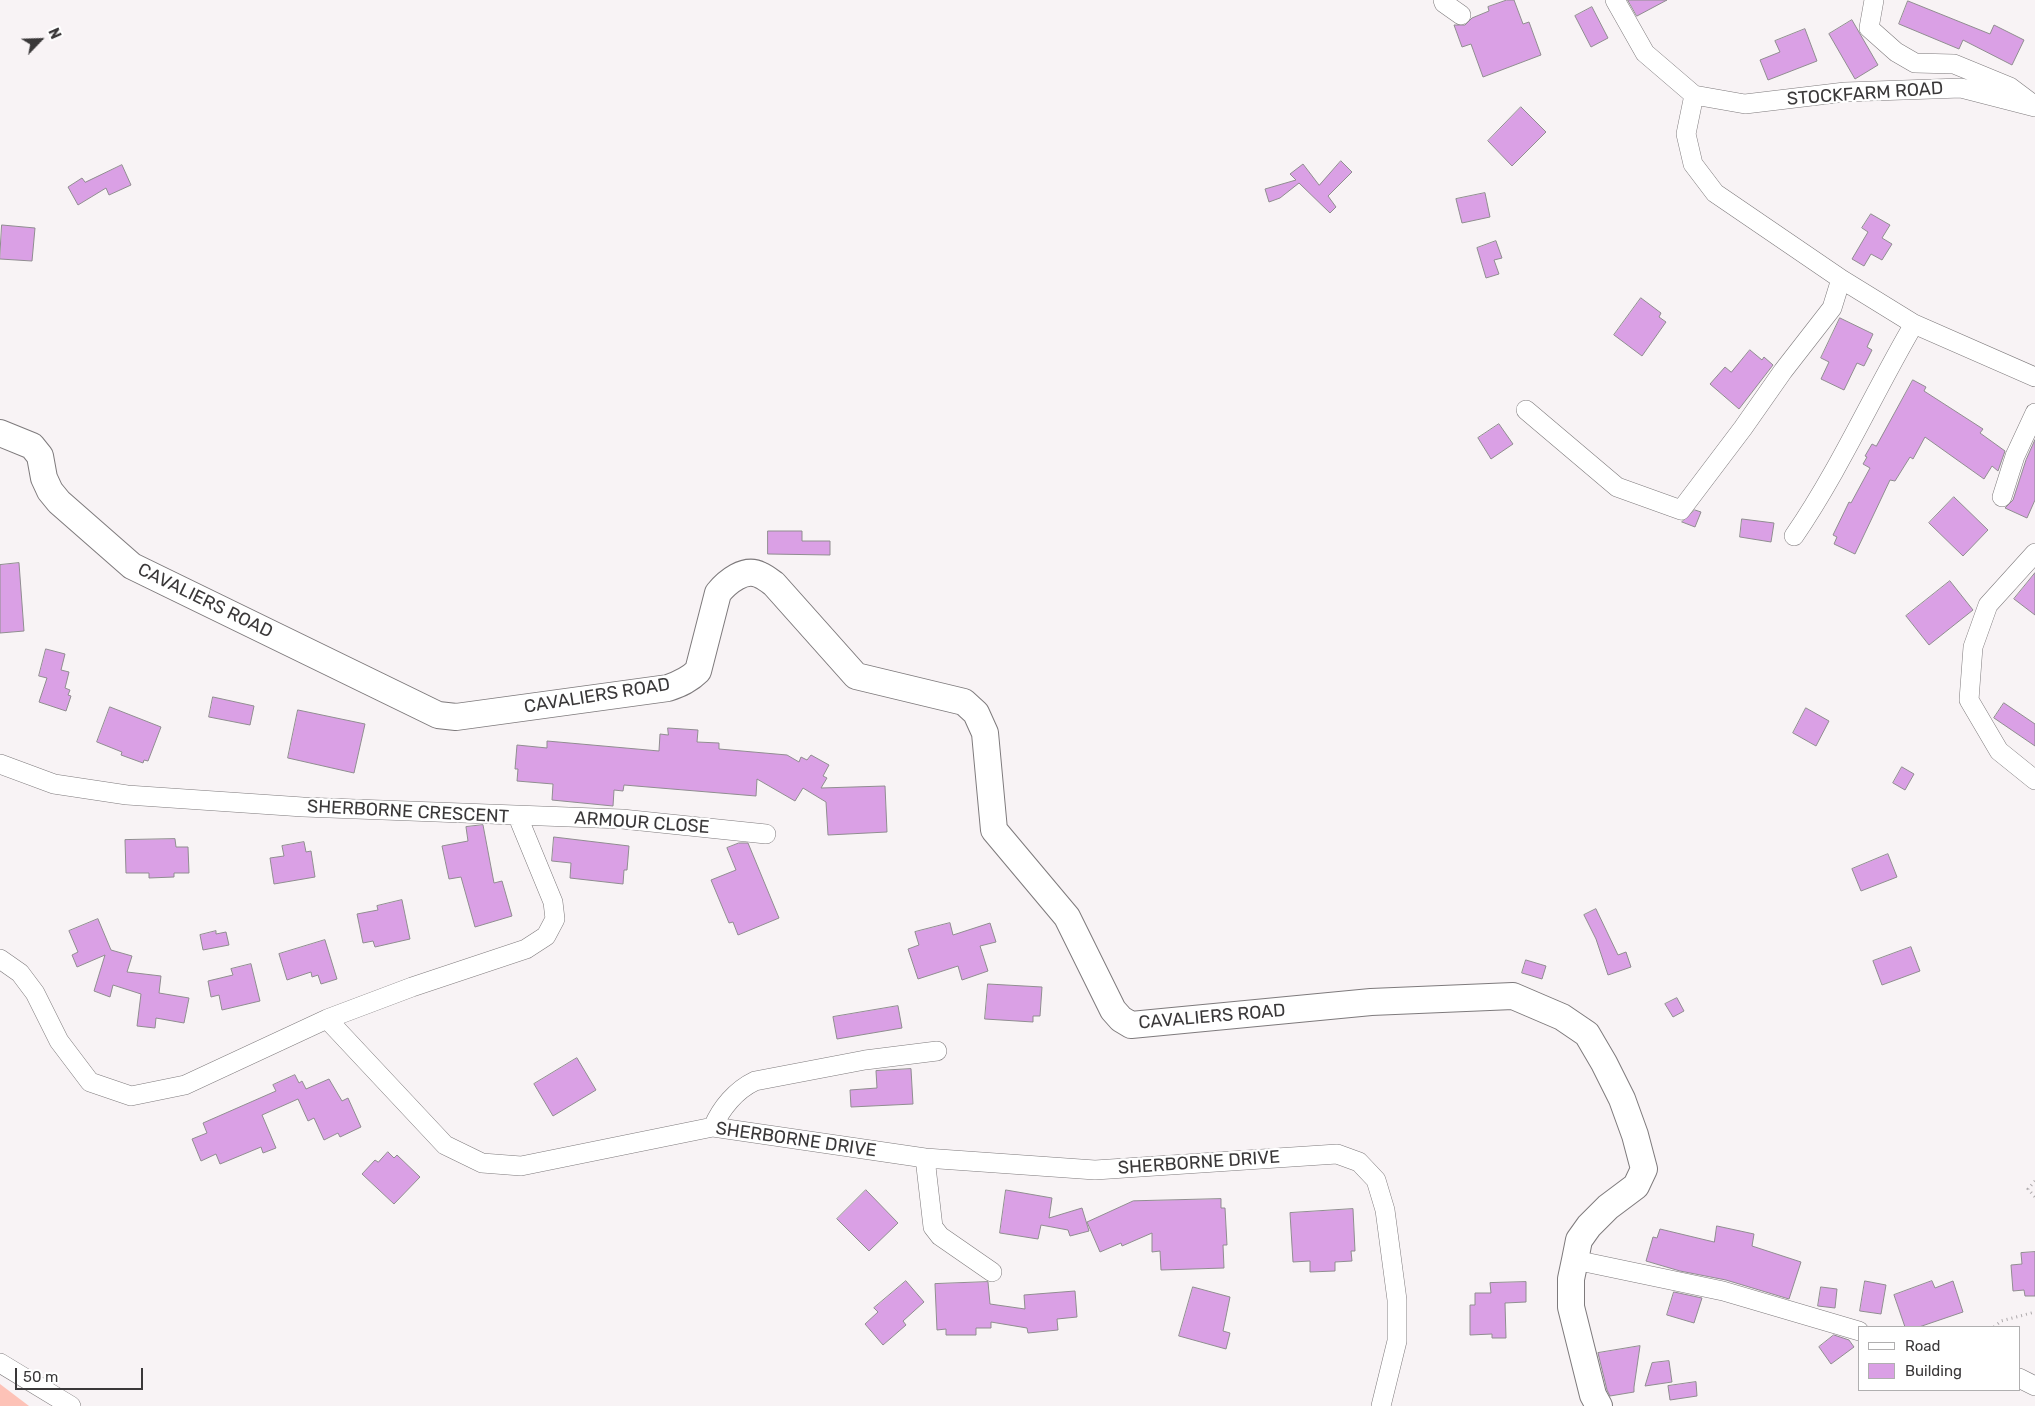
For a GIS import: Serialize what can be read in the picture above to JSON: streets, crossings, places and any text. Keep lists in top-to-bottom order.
{
  "streets": {
    "main road": ["CAVALIERS ROAD"],
    "street": [
      "STOCKFARM ROAD",
      "SHERBORNE CRESCENT",
      "ARMOUR CLOSE",
      "SHERBORNE DRIVE"
    ]
  },
  "crossings": [
    ["SHERBORNE CRESCENT", "ARMOUR CLOSE"],
    ["SHERBORNE CRESCENT", "SHERBORNE DRIVE"]
  ],
  "legend": ["Road", "Building"],
  "scale_bar": "50 m",
  "north": "top right"
}
